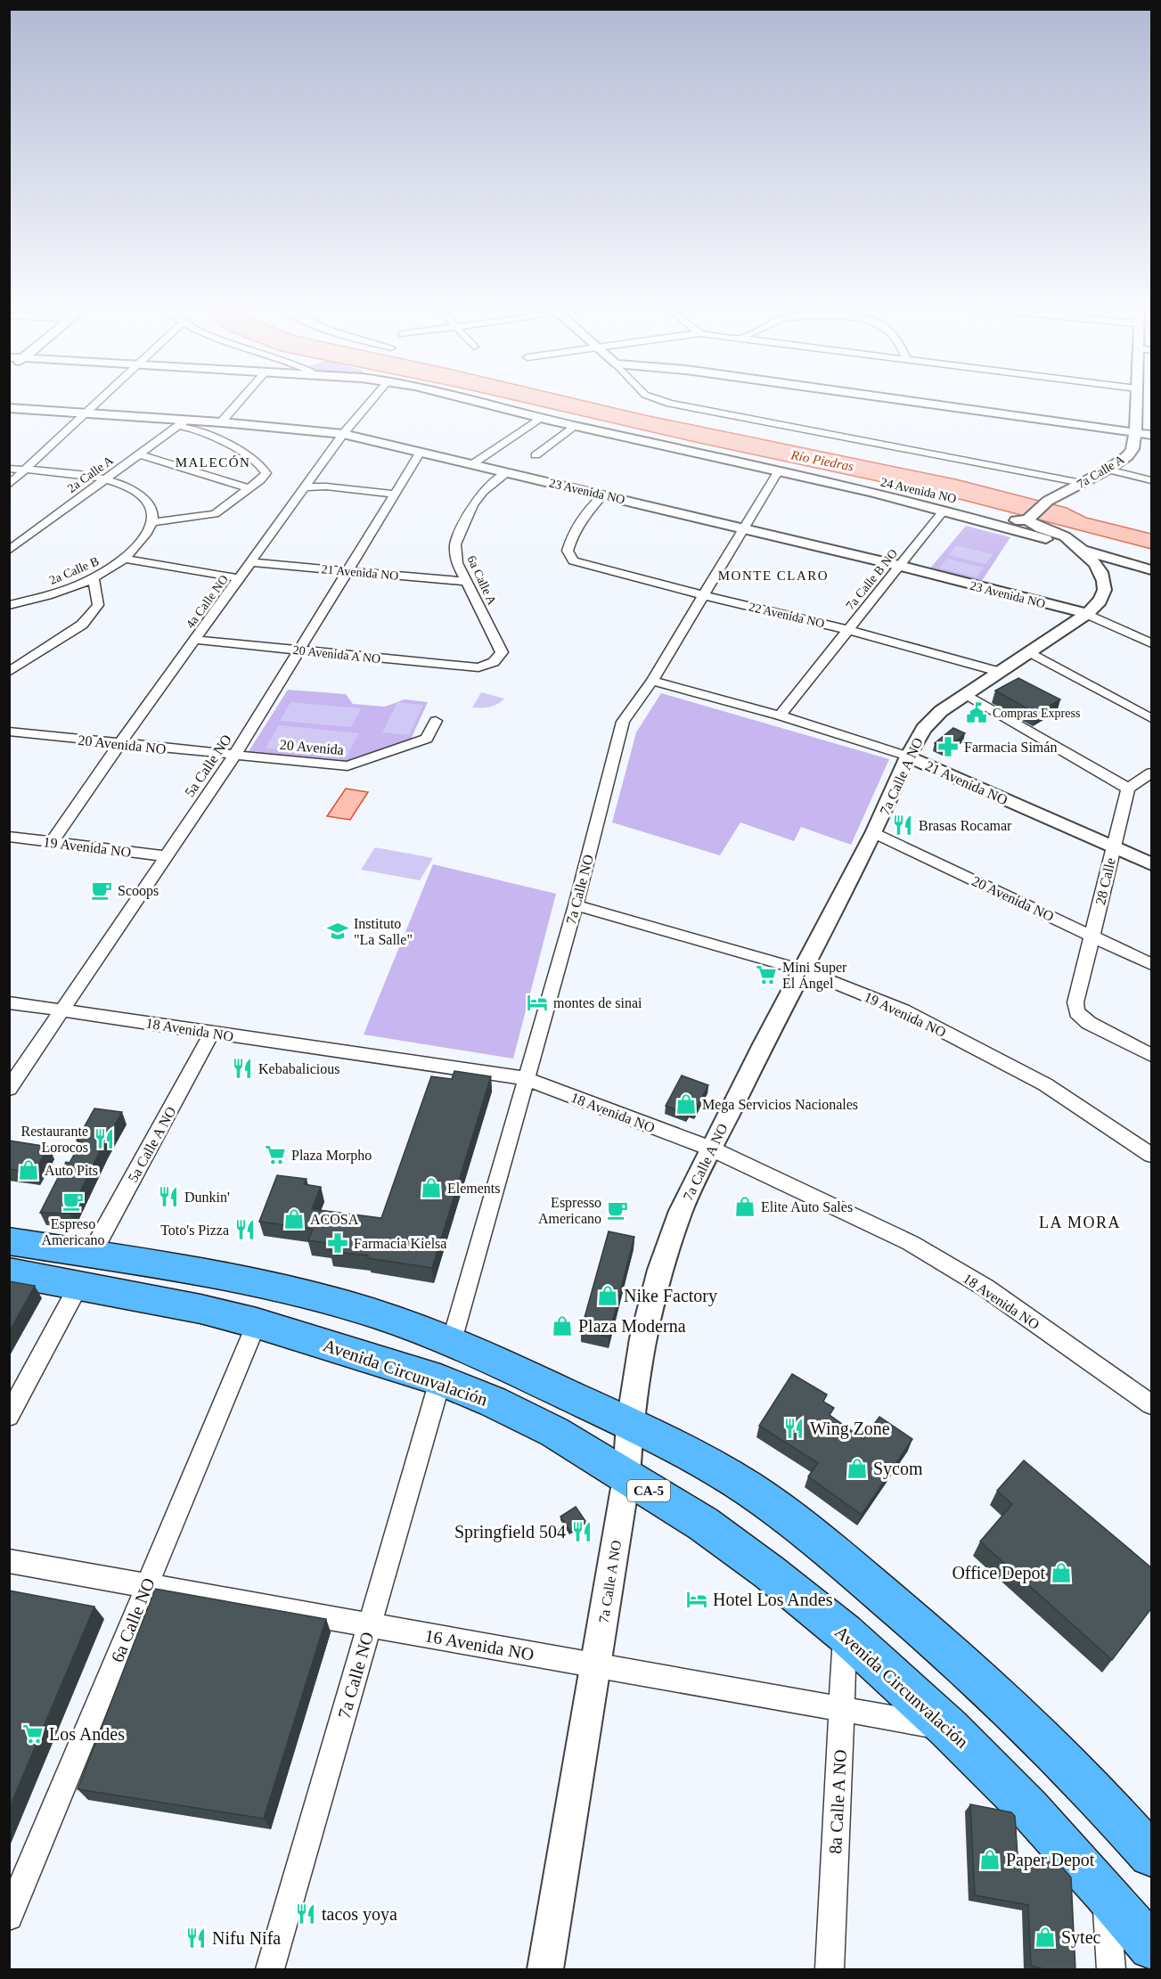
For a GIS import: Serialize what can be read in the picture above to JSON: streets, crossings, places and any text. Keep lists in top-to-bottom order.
{
  "streets": {
    "highway": ["Avenida Circunvalación", "CA-5"],
    "street": [
      "7a Calle A",
      "2a Calle A",
      "24 Avenida NO",
      "23 Avenida NO",
      "2a Calle B",
      "21 Avenida NO",
      "7a Calle B NO",
      "6a Calle A",
      "4a Calle NO",
      "22 Avenida NO",
      "20 Avenida A NO",
      "20 Avenida NO",
      "20 Avenida",
      "5a Calle NO",
      "7a Calle A NO",
      "19 Avenida NO",
      "28 Calle",
      "7a Calle NO",
      "18 Avenida NO",
      "5a Calle A NO",
      "6a Calle NO",
      "16 Avenida NO",
      "8a Calle A NO"
    ]
  },
  "crossings": [
    ["7a Calle A", "7a Calle A NO"],
    ["2a Calle A", "23 Avenida NO"],
    ["24 Avenida NO", "7a Calle B NO"],
    ["24 Avenida NO", "7a Calle A NO"],
    ["24 Avenida NO", "7a Calle NO"],
    ["23 Avenida NO", "7a Calle B NO"],
    ["23 Avenida NO", "6a Calle A"],
    ["23 Avenida NO", "4a Calle NO"],
    ["23 Avenida NO", "22 Avenida NO"],
    ["23 Avenida NO", "5a Calle NO"],
    ["23 Avenida NO", "7a Calle A NO"],
    ["23 Avenida NO", "7a Calle NO"],
    ["21 Avenida NO", "7a Calle B NO"],
    ["21 Avenida NO", "6a Calle A"],
    ["21 Avenida NO", "4a Calle NO"],
    ["21 Avenida NO", "5a Calle NO"],
    ["21 Avenida NO", "7a Calle A NO"],
    ["21 Avenida NO", "28 Calle"],
    ["21 Avenida NO", "7a Calle NO"],
    ["7a Calle B NO", "22 Avenida NO"],
    ["6a Calle A", "20 Avenida A NO"],
    ["4a Calle NO", "20 Avenida A NO"],
    ["4a Calle NO", "20 Avenida NO"],
    ["4a Calle NO", "19 Avenida NO"],
    ["22 Avenida NO", "7a Calle A NO"],
    ["22 Avenida NO", "7a Calle NO"],
    ["20 Avenida A NO", "5a Calle NO"],
    ["20 Avenida NO", "20 Avenida"],
    ["20 Avenida NO", "5a Calle NO"],
    ["20 Avenida NO", "7a Calle A NO"],
    ["20 Avenida NO", "28 Calle"],
    ["20 Avenida", "5a Calle NO"],
    ["5a Calle NO", "19 Avenida NO"],
    ["5a Calle NO", "18 Avenida NO"],
    ["7a Calle A NO", "19 Avenida NO"],
    ["7a Calle A NO", "18 Avenida NO"],
    ["7a Calle A NO", "Avenida Circunvalación"],
    ["7a Calle A NO", "16 Avenida NO"],
    ["19 Avenida NO", "7a Calle NO"],
    ["7a Calle NO", "18 Avenida NO"],
    ["7a Calle NO", "Avenida Circunvalación"],
    ["7a Calle NO", "16 Avenida NO"],
    ["18 Avenida NO", "5a Calle A NO"],
    ["5a Calle A NO", "Avenida Circunvalación"],
    ["Avenida Circunvalación", "6a Calle NO"],
    ["Avenida Circunvalación", "16 Avenida NO"],
    ["Avenida Circunvalación", "8a Calle A NO"],
    ["6a Calle NO", "16 Avenida NO"],
    ["16 Avenida NO", "8a Calle A NO"]
  ],
  "districts": ["MALECÓN", "MONTE CLARO", "LA MORA"],
  "water": ["Río Piedras"],
  "places": {
    "public building": ["Compras Express"],
    "pharmacy": ["Farmacia Simán", "Farmacia Kielsa"],
    "restaurant": [
      "Brasas Rocamar",
      "Kebabalicious",
      "Restaurante Lorocos",
      "Dunkin'",
      "Toto's Pizza",
      "Wing Zone",
      "Springfield 504",
      "tacos yoya",
      "Nifu Nifa"
    ],
    "cafe": ["Scoops", "Espreso Americano", "Espresso Americano"],
    "school or university": ["Instituto \"La Salle\""],
    "supermarket": ["Mini Super El Ángel", "Plaza Morpho", "Los Andes"],
    "hotel": ["montes de sinai", "Hotel Los Andes"],
    "shop": [
      "Mega Servicios Nacionales",
      "Auto Pits",
      "Elements",
      "Elite Auto Sales",
      "ACOSA",
      "Nike Factory",
      "Plaza Moderna",
      "Sycom",
      "Office Depot",
      "Paper Depot",
      "Sytec"
    ]
  }
}
